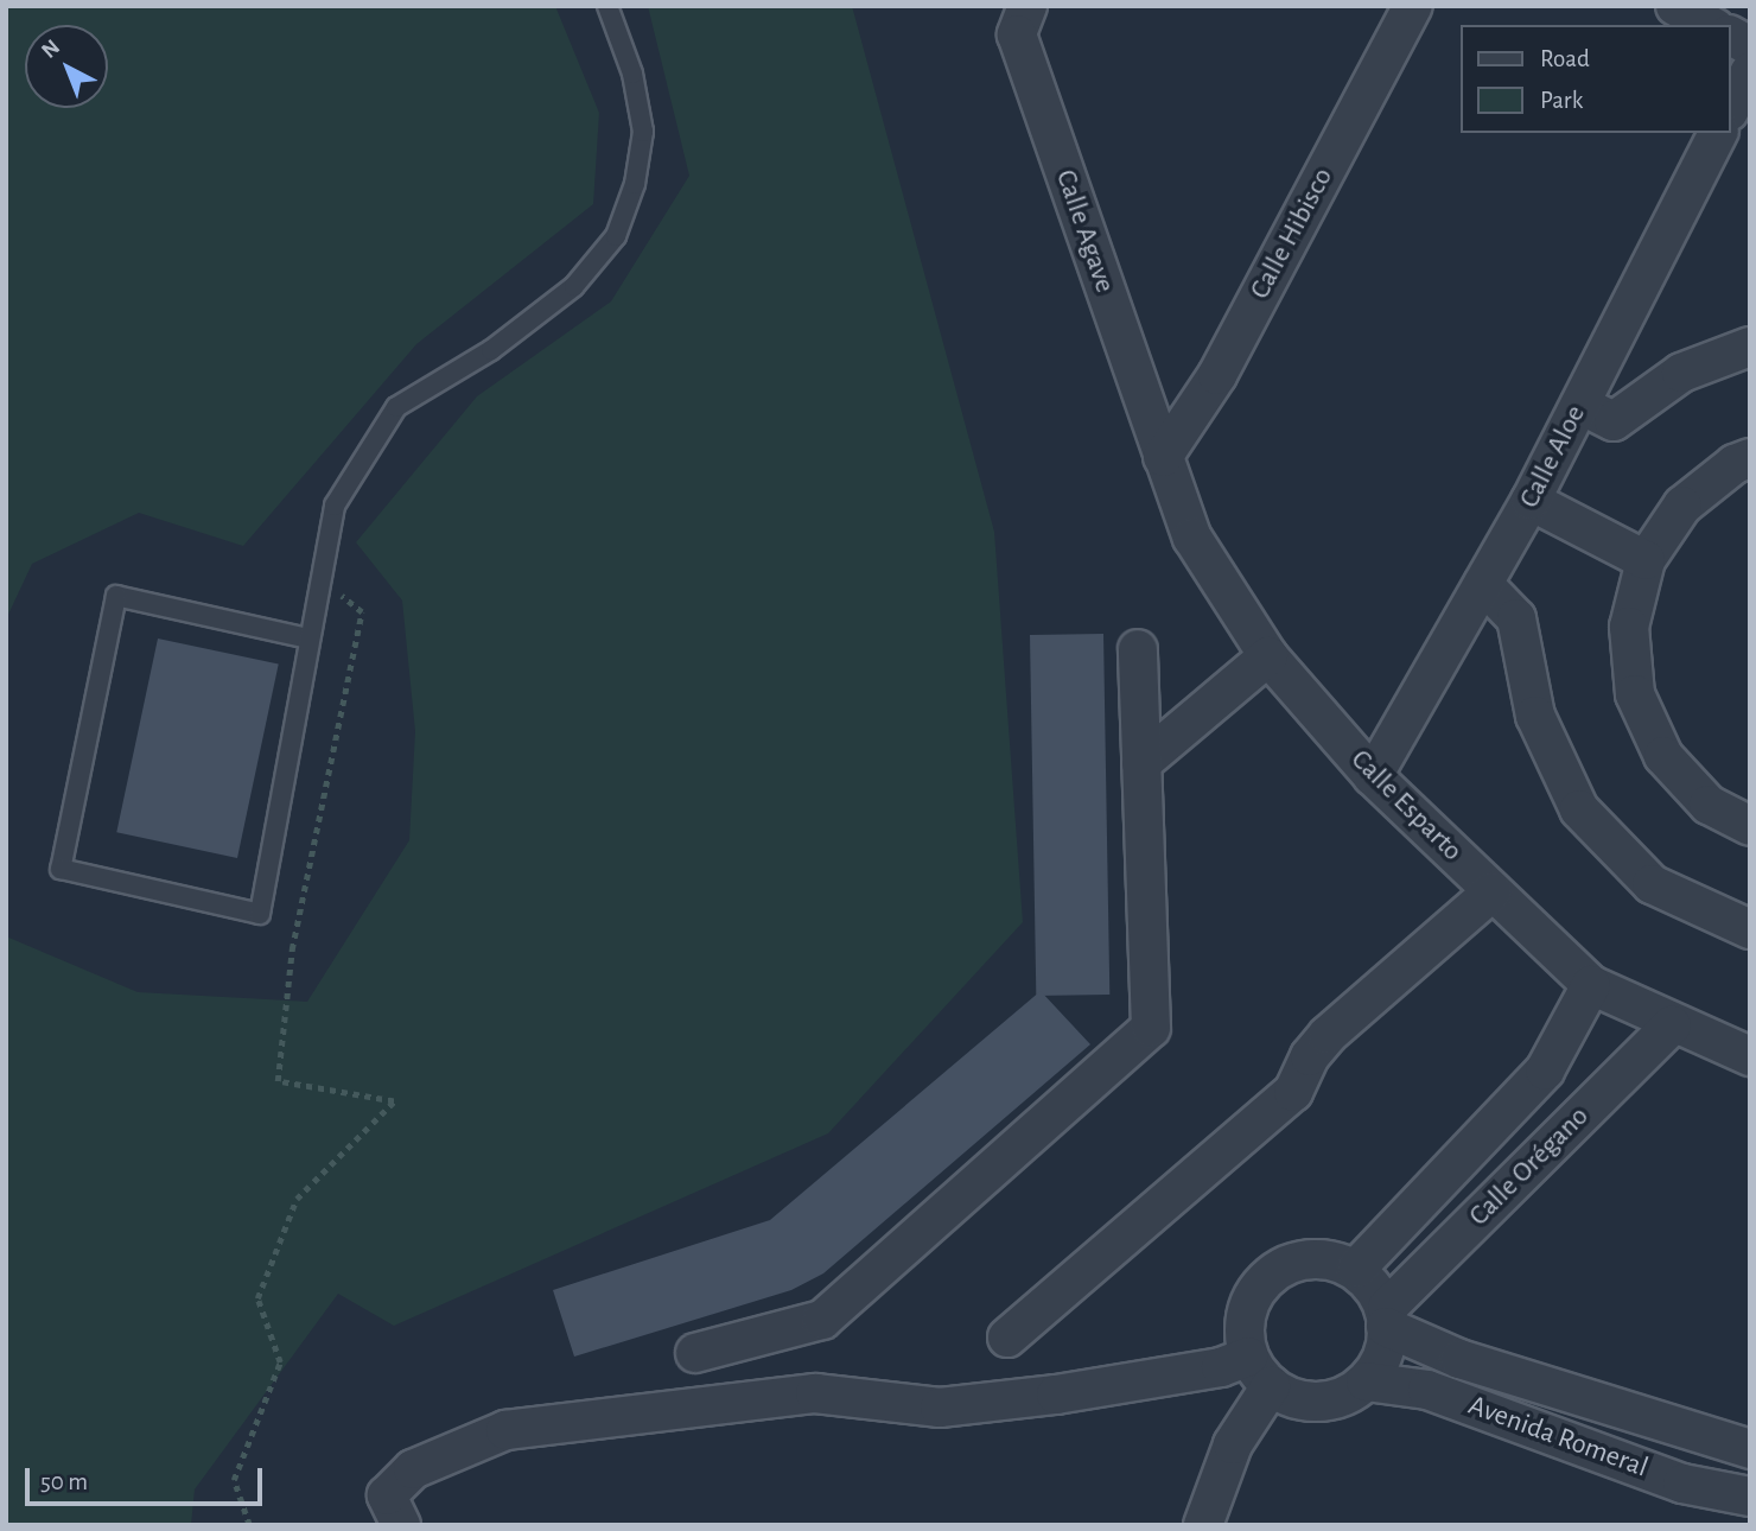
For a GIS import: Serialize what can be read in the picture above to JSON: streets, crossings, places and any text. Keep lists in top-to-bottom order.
{
  "streets": {
    "street": [
      "Calle Agave",
      "Calle Hibisco",
      "Calle Aloe",
      "Calle Esparto",
      "Calle Orégano",
      "Avenida Romeral"
    ]
  },
  "crossings": [
    ["Calle Agave", "Calle Hibisco"],
    ["Calle Agave", "Calle Esparto"],
    ["Calle Hibisco", "Calle Esparto"],
    ["Calle Aloe", "Calle Esparto"],
    ["Calle Esparto", "Calle Orégano"],
    ["Calle Orégano", "Avenida Romeral"]
  ],
  "legend": ["Road", "Park"],
  "scale_bar": "50 m",
  "north": "top left"
}
